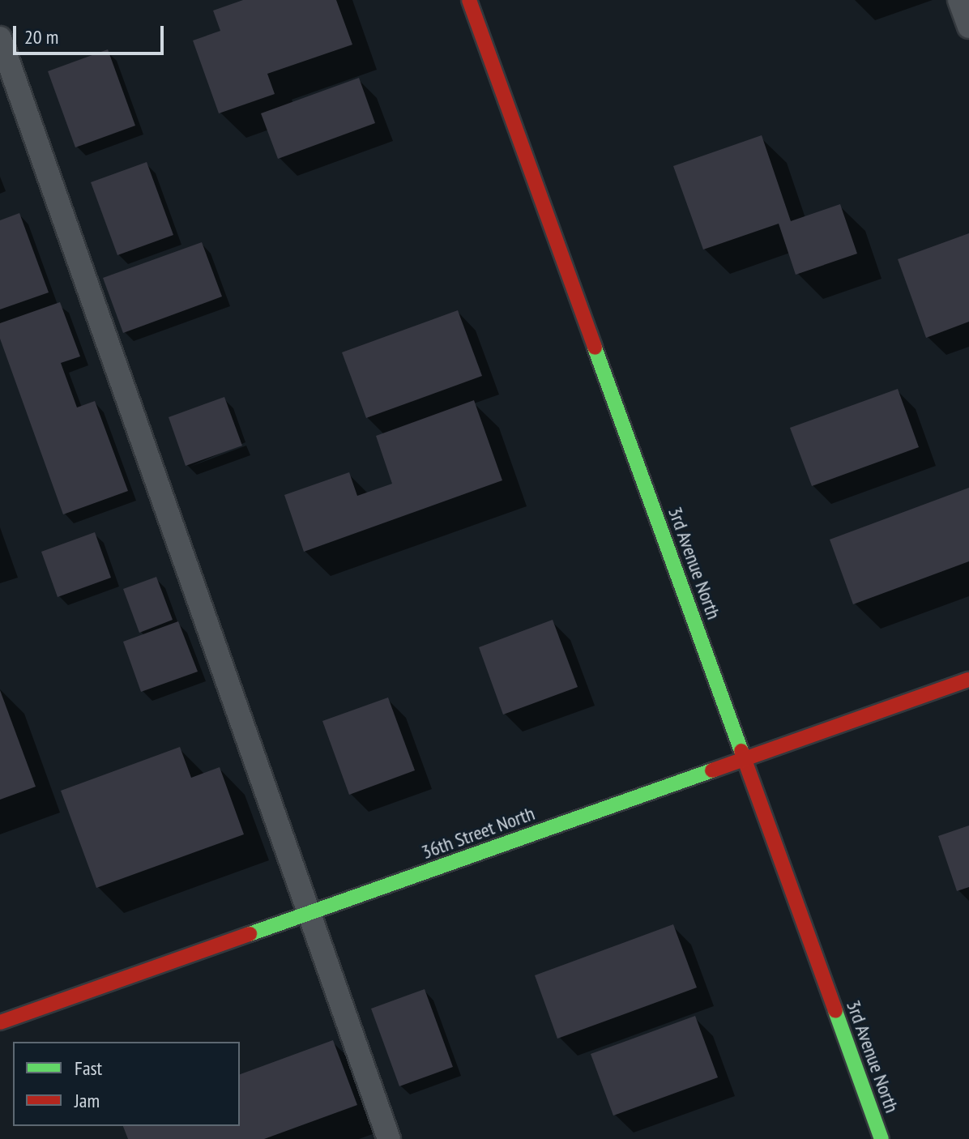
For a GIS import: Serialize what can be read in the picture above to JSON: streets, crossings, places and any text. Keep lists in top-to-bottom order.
{
  "streets": {
    "street": ["3rd Avenue North", "36th Street North"]
  },
  "crossings": [
    ["3rd Avenue North", "36th Street North"]
  ],
  "legend": ["Fast", "Jam"],
  "scale_bar": "20 m"
}
